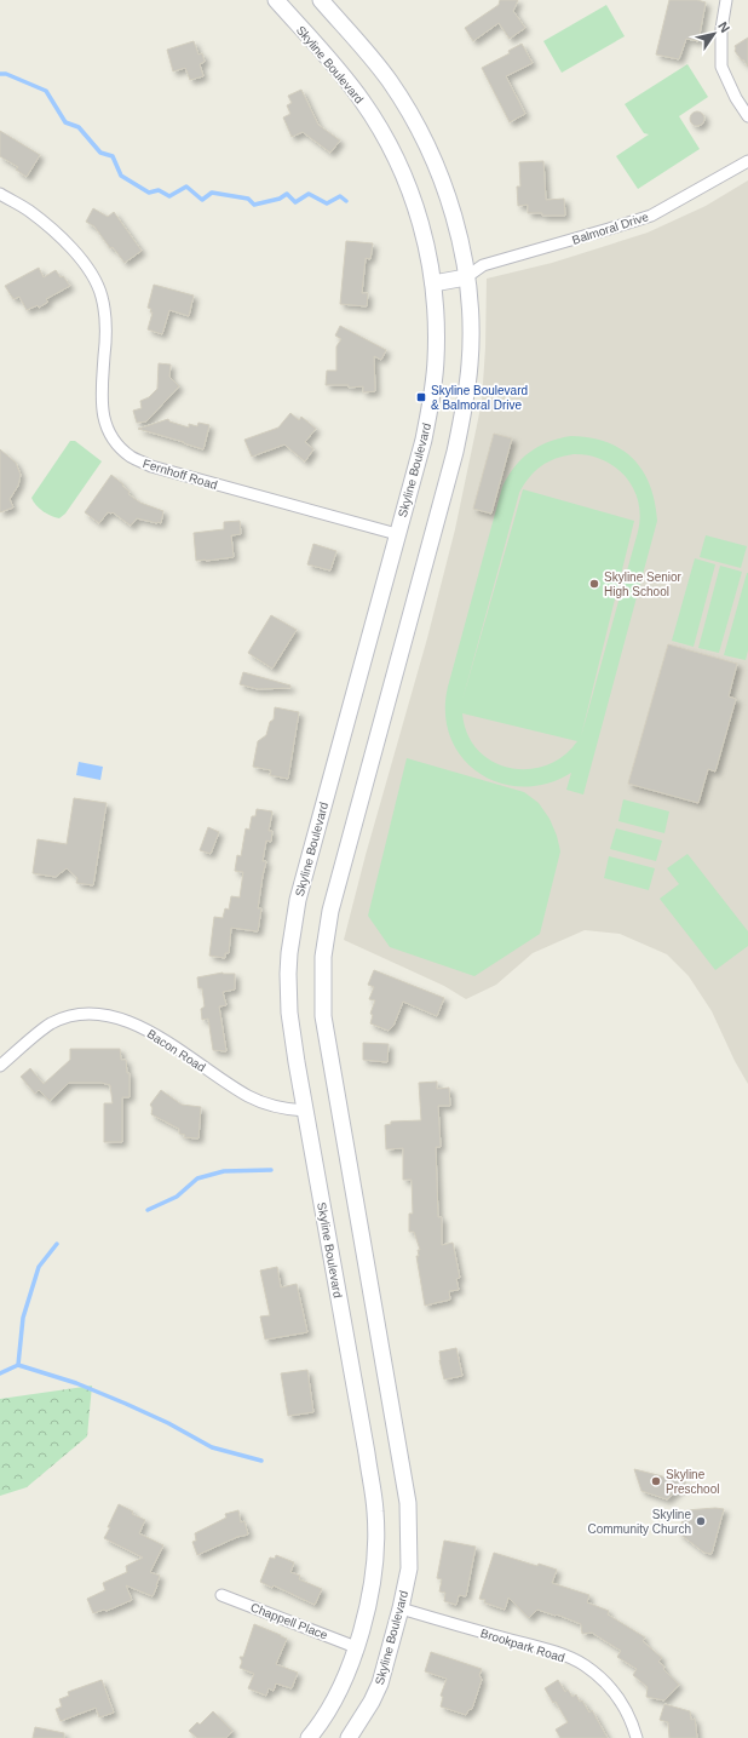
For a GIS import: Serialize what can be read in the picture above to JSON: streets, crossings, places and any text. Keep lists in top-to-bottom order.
{
  "streets": {
    "main road": ["Skyline Boulevard"],
    "street": [
      "Balmoral Drive",
      "Fernhoff Road",
      "Bacon Road",
      "Chappell Place",
      "Brookpark Road"
    ]
  },
  "crossings": [
    ["Skyline Boulevard", "Balmoral Drive"],
    ["Skyline Boulevard", "Fernhoff Road"],
    ["Skyline Boulevard", "Bacon Road"],
    ["Skyline Boulevard", "Chappell Place"],
    ["Skyline Boulevard", "Brookpark Road"]
  ],
  "places": {
    "transit": ["Skyline Boulevard & Balmoral Drive"],
    "other": ["Skyline Senior High School", "Skyline Preschool", "Skyline Community Church"]
  },
  "north": "top right"
}
